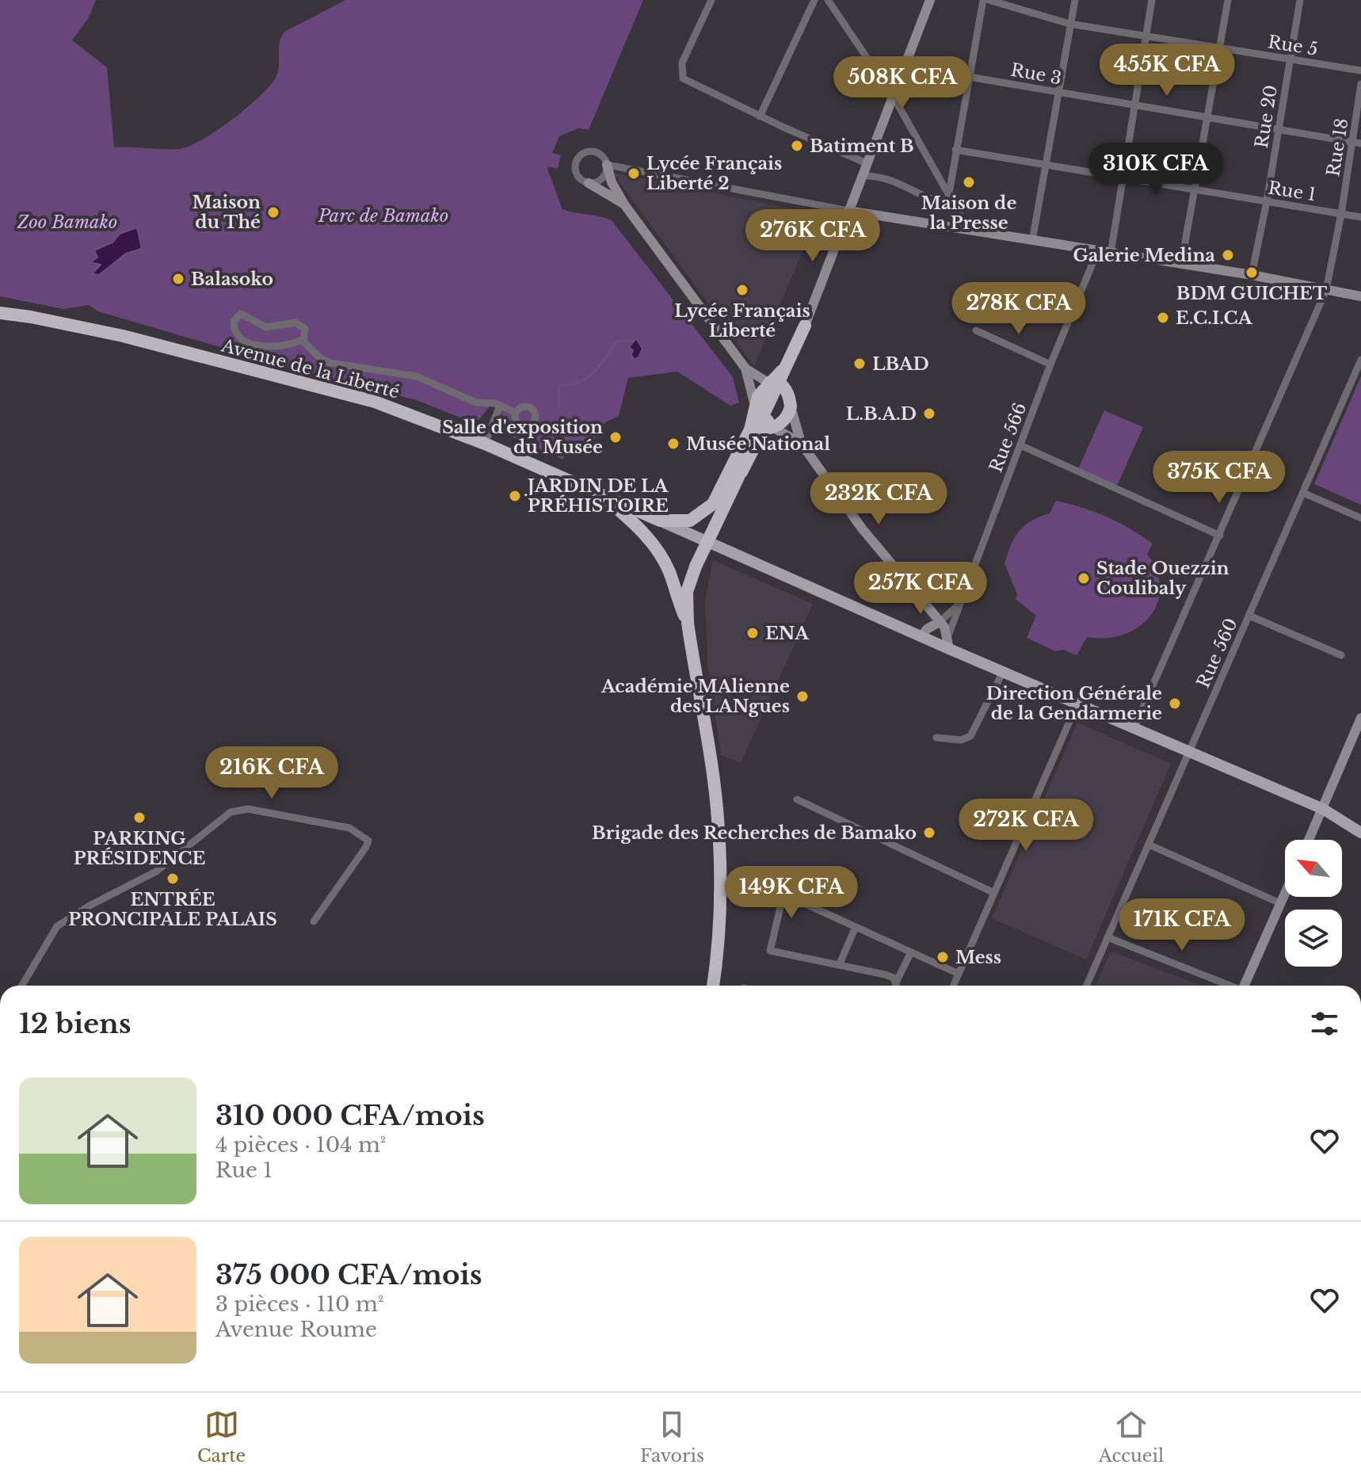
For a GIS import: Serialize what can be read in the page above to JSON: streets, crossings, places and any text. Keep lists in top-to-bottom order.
{
  "streets": {
    "highway": ["Avenue de la Liberté"],
    "street": [
      "Rue 5",
      "Rue 3",
      "Rue 20",
      "Rue 18",
      "Rue 1",
      "Rue 566",
      "Rue 560"
    ]
  },
  "crossings": [
    ["Rue 5", "Rue 20"],
    ["Rue 3", "Rue 20"],
    ["Rue 3", "Rue 18"],
    ["Rue 20", "Rue 1"],
    ["Rue 18", "Rue 1"]
  ],
  "parks": ["Parc de Bamako", "Zoo Bamako"],
  "places": [
    "Batiment B",
    "Lycée Français Liberté 2",
    "Maison de la Presse",
    "Maison du Thé",
    "Galerie Medina",
    "BDM GUICHET",
    "Balasoko",
    "Lycée Français Liberté",
    "E.C.I.CA",
    "LBAD",
    "L.B.A.D",
    "Salle d'exposition du Musée",
    "Musée National",
    "JARDIN DE LA PRÉHISTOIRE",
    "Stade Ouezzin Coulibaly",
    "ENA",
    "Académie MAlienne des LANgues",
    "Direction Générale de la Gendarmerie",
    "PARKING PRÉSIDENCE",
    "Brigade des Recherches de Bamako",
    "ENTRÉE PRONCIPALE PALAIS",
    "Mess"
  ],
  "north": "top left",
  "page": {
    "price": [
      "455K CFA",
      "508K CFA",
      "310K CFA",
      "276K CFA",
      "278K CFA",
      "375K CFA",
      "232K CFA",
      "257K CFA",
      "216K CFA",
      "272K CFA",
      "149K CFA",
      "171K CFA"
    ],
    "heading": "12 biens",
    "list": [
      {
        "name": "310 000 CFA/mois",
        "note": "4 pièces · 104 m² · Rue 1"
      },
      {
        "name": "375 000 CFA/mois",
        "note": "3 pièces · 110 m² · Avenue Roume"
      }
    ],
    "tabs": ["Carte", "Favoris", "Accueil"]
  }
}
